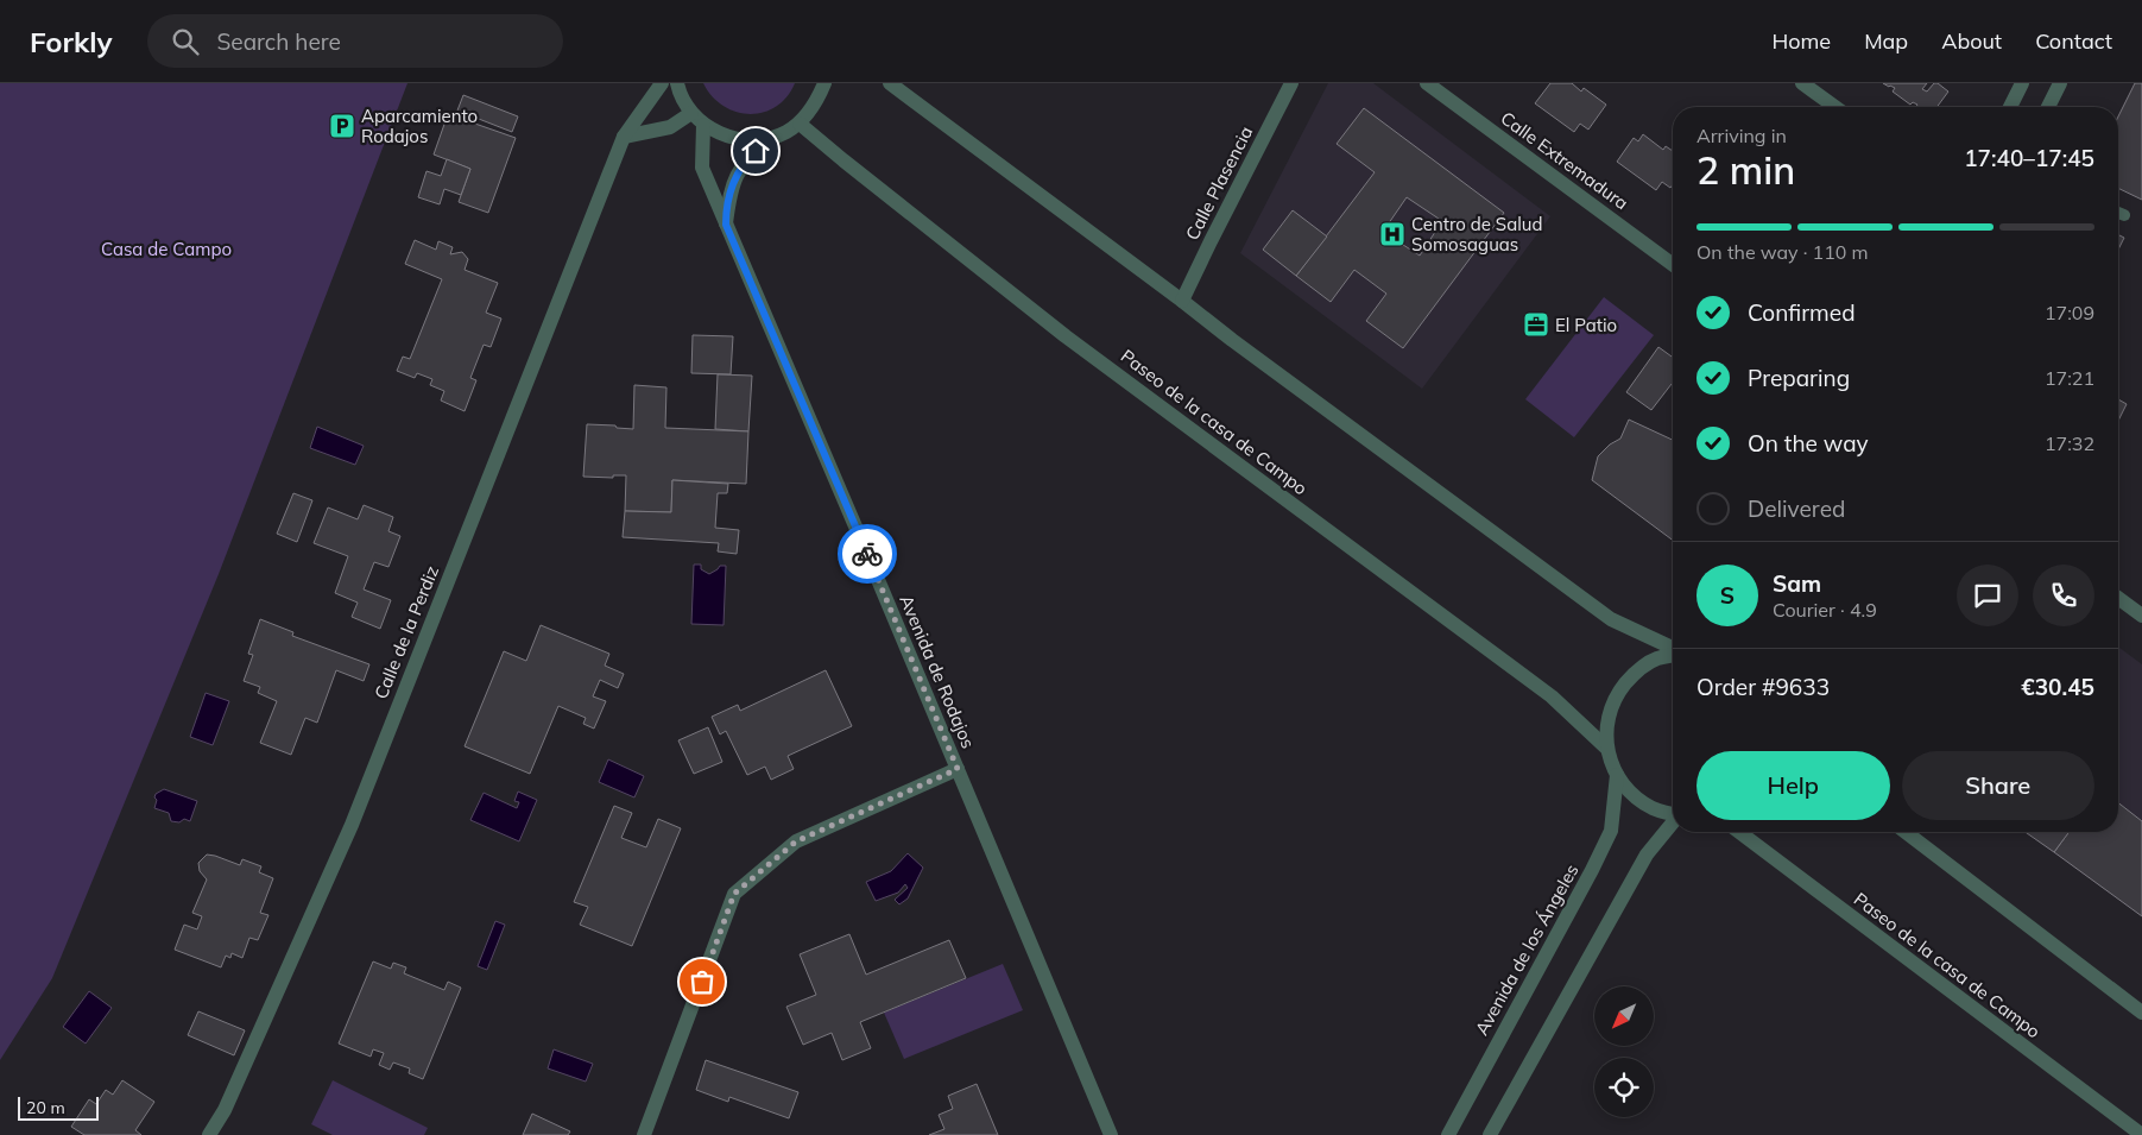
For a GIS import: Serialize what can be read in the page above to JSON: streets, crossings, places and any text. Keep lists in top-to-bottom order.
{
  "streets": {
    "street": [
      "Calle Extremadura",
      "Calle Plasencia",
      "Paseo de la casa de Campo",
      "Calle de la Perdiz",
      "Avenida de Rodajos",
      "Avenida de los Ángeles"
    ]
  },
  "parks": ["Casa de Campo"],
  "places": {
    "parking": ["Aparcamiento Rodajos"],
    "hospital": ["Centro de Salud Somosaguas"],
    "office": ["El Patio"]
  },
  "scale_bar": "20 m",
  "north": "bottom left",
  "page": {
    "header": "Forkly",
    "search": "Search here",
    "nav": [
      "Home",
      "Map",
      "About",
      "Contact"
    ],
    "heading": ["2 min", "Arriving in", "17:40–17:45"],
    "panel": [
      "Sam",
      "Courier · 4.9",
      "Order #9633",
      "€30.45"
    ],
    "bar": "On the way · 110 m",
    "list": [
      ["Confirmed", "17:09"],
      ["Preparing", "17:21"],
      ["On the way", "17:32"],
      "Delivered"
    ],
    "round": "S",
    "buttons": ["Help", "Share"],
    "scale": "20 m"
  }
}
